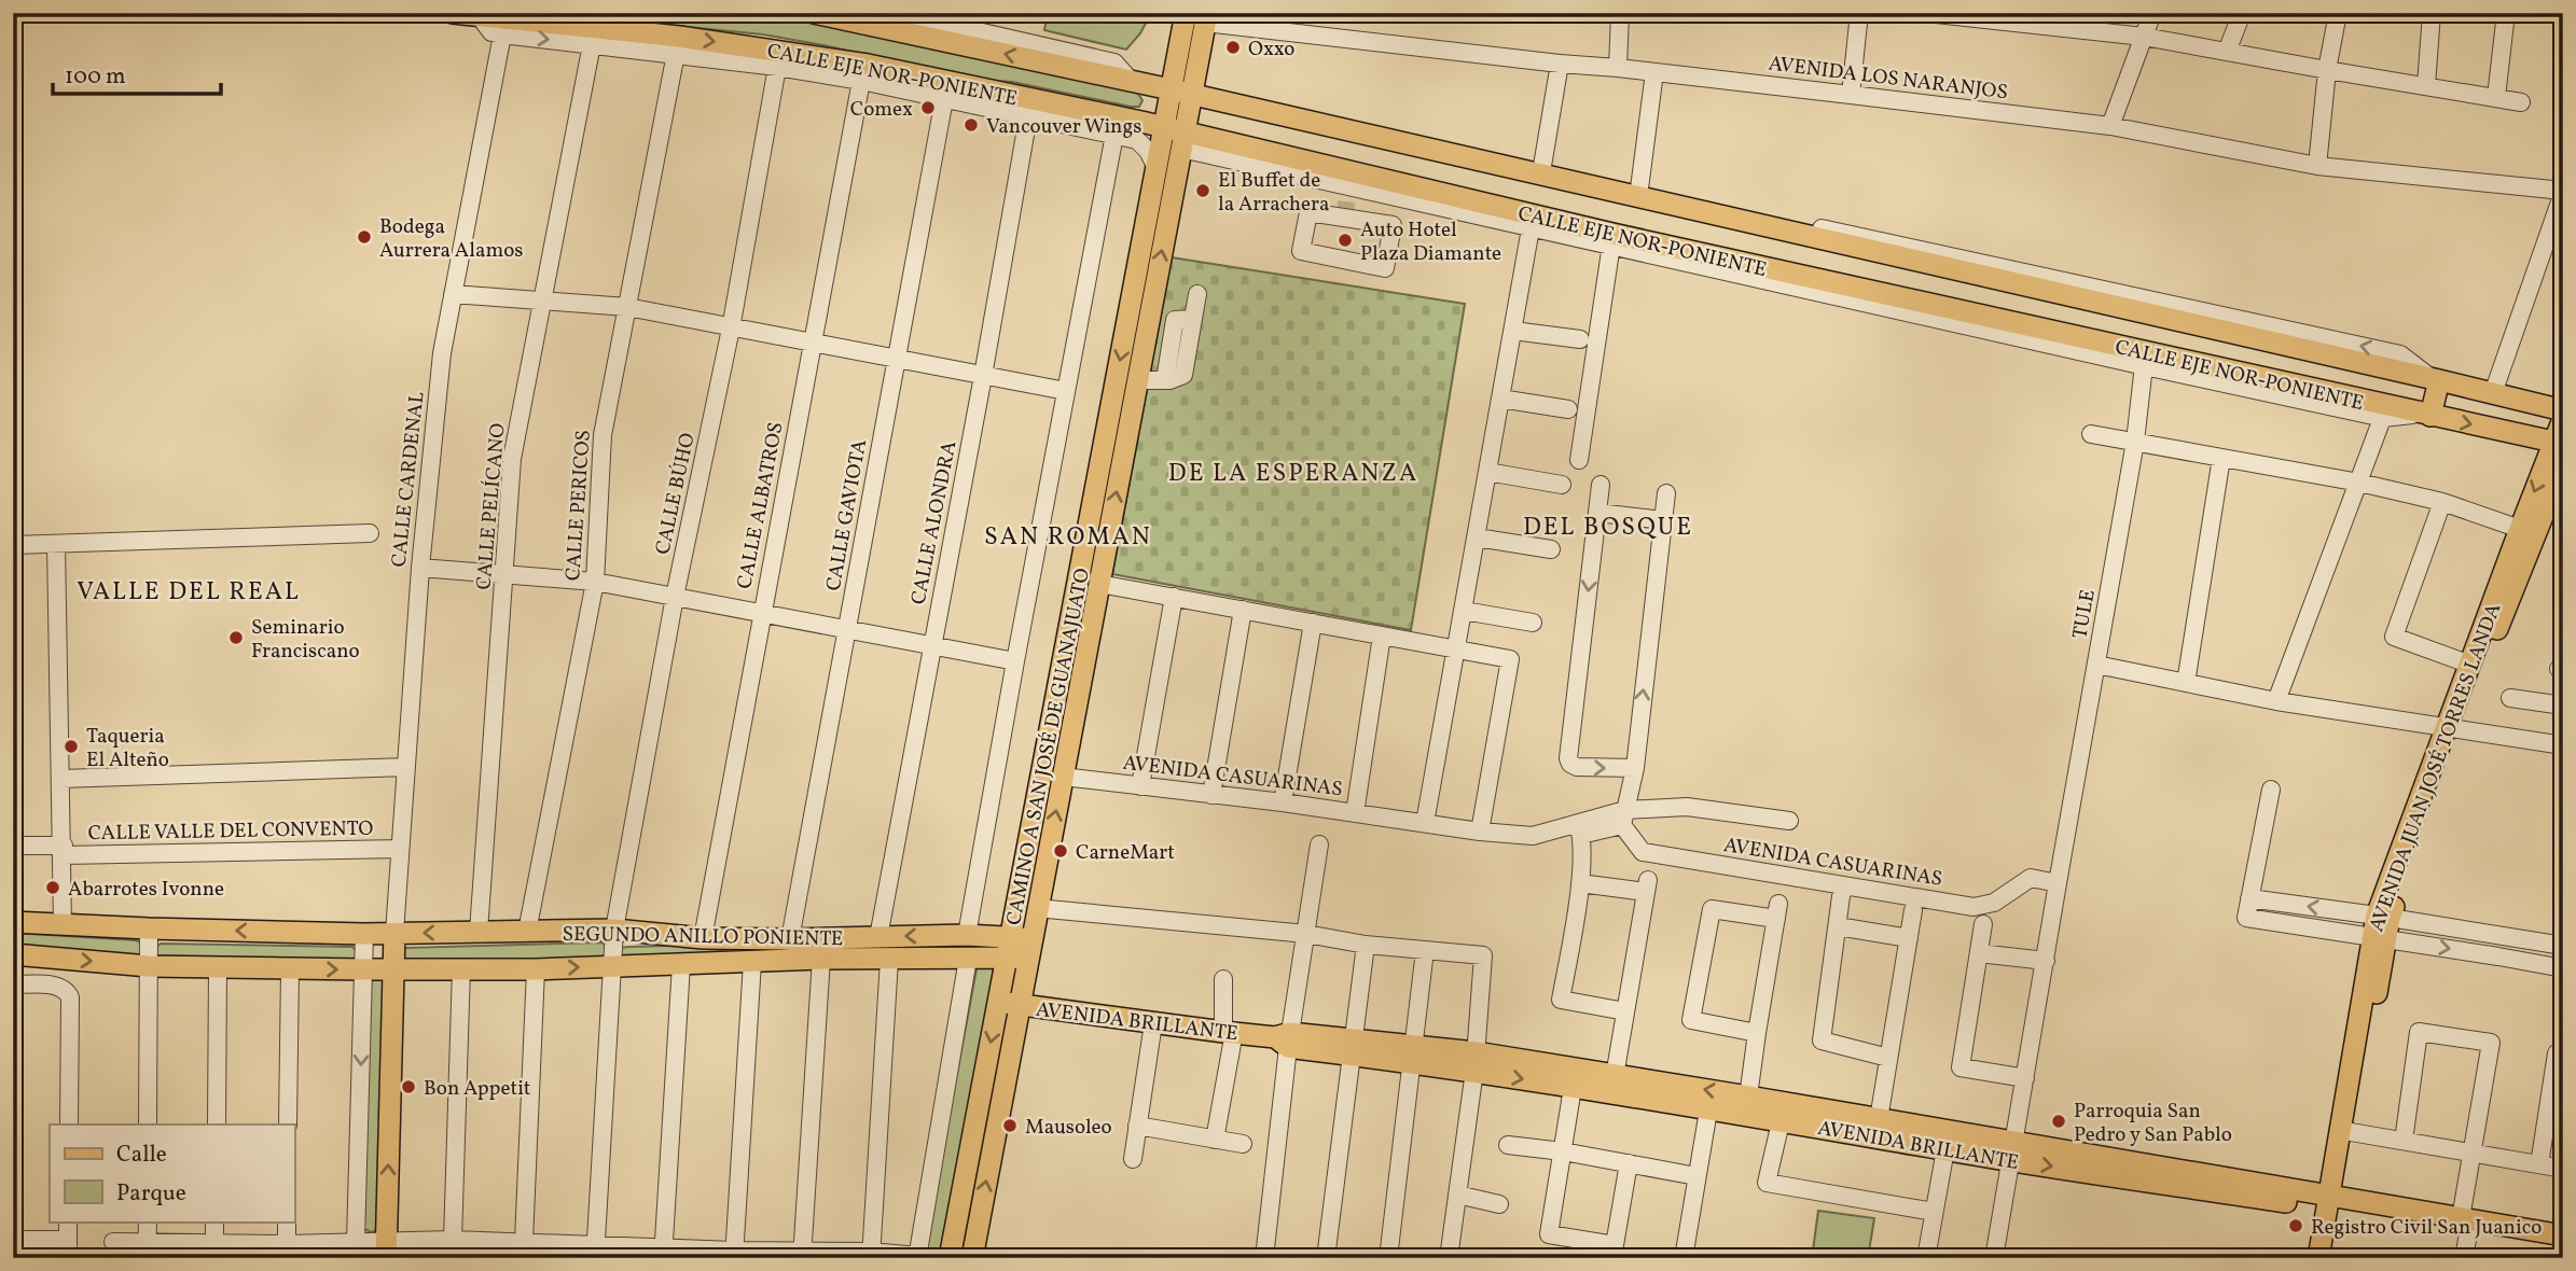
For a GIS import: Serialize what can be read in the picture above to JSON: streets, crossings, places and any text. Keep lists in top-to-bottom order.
{
  "streets": {
    "main road": [
      "CALLE EJE NOR-PONIENTE",
      "CAMINO A SAN JOSÉ DE GUANAJUATO",
      "AVENIDA JUAN JOSÉ TORRES LANDA",
      "SEGUNDO ANILLO PONIENTE",
      "AVENIDA BRILLANTE"
    ],
    "street": [
      "AVENIDA LOS NARANJOS",
      "CALLE CARDENAL",
      "CALLE BÚHO",
      "CALLE PERICOS",
      "CALLE ALBATROS",
      "CALLE PELÍCANO",
      "CALLE GAVIOTA",
      "CALLE ALONDRA",
      "TULE",
      "AVENIDA CASUARINAS",
      "CALLE VALLE DEL CONVENTO"
    ]
  },
  "crossings": [
    ["CALLE EJE NOR-PONIENTE", "CALLE PERICOS"],
    ["CALLE EJE NOR-PONIENTE", "TULE"],
    ["CALLE EJE NOR-PONIENTE", "CAMINO A SAN JOSÉ DE GUANAJUATO"],
    ["CALLE EJE NOR-PONIENTE", "AVENIDA JUAN JOSÉ TORRES LANDA"],
    ["AVENIDA LOS NARANJOS", "CAMINO A SAN JOSÉ DE GUANAJUATO"],
    ["CALLE CARDENAL", "CALLE VALLE DEL CONVENTO"],
    ["CALLE CARDENAL", "SEGUNDO ANILLO PONIENTE"],
    ["CALLE BÚHO", "SEGUNDO ANILLO PONIENTE"],
    ["CALLE PERICOS", "SEGUNDO ANILLO PONIENTE"],
    ["CALLE ALBATROS", "SEGUNDO ANILLO PONIENTE"],
    ["CALLE PELÍCANO", "SEGUNDO ANILLO PONIENTE"],
    ["CALLE GAVIOTA", "SEGUNDO ANILLO PONIENTE"],
    ["CALLE ALONDRA", "SEGUNDO ANILLO PONIENTE"],
    ["TULE", "AVENIDA CASUARINAS"],
    ["TULE", "AVENIDA BRILLANTE"],
    ["CAMINO A SAN JOSÉ DE GUANAJUATO", "AVENIDA CASUARINAS"],
    ["CAMINO A SAN JOSÉ DE GUANAJUATO", "SEGUNDO ANILLO PONIENTE"],
    ["CAMINO A SAN JOSÉ DE GUANAJUATO", "AVENIDA BRILLANTE"],
    ["AVENIDA JUAN JOSÉ TORRES LANDA", "AVENIDA BRILLANTE"]
  ],
  "districts": [
    "DE LA ESPERANZA",
    "DEL BOSQUE",
    "SAN ROMAN",
    "VALLE DEL REAL"
  ],
  "places": [
    "Oxxo",
    "Comex",
    "Vancouver Wings",
    "El Buffet de la Arrachera",
    "Bodega Aurrera Alamos",
    "Auto Hotel Plaza Diamante",
    "Seminario Franciscano",
    "Taqueria El Alteño",
    "CarneMart",
    "Abarrotes Ivonne",
    "Bon Appetit",
    "Parroquia San Pedro y San Pablo",
    "Mausoleo",
    "Registro Civil San Juanico"
  ],
  "legend": ["Calle", "Parque"],
  "scale_bar": "100 m"
}
